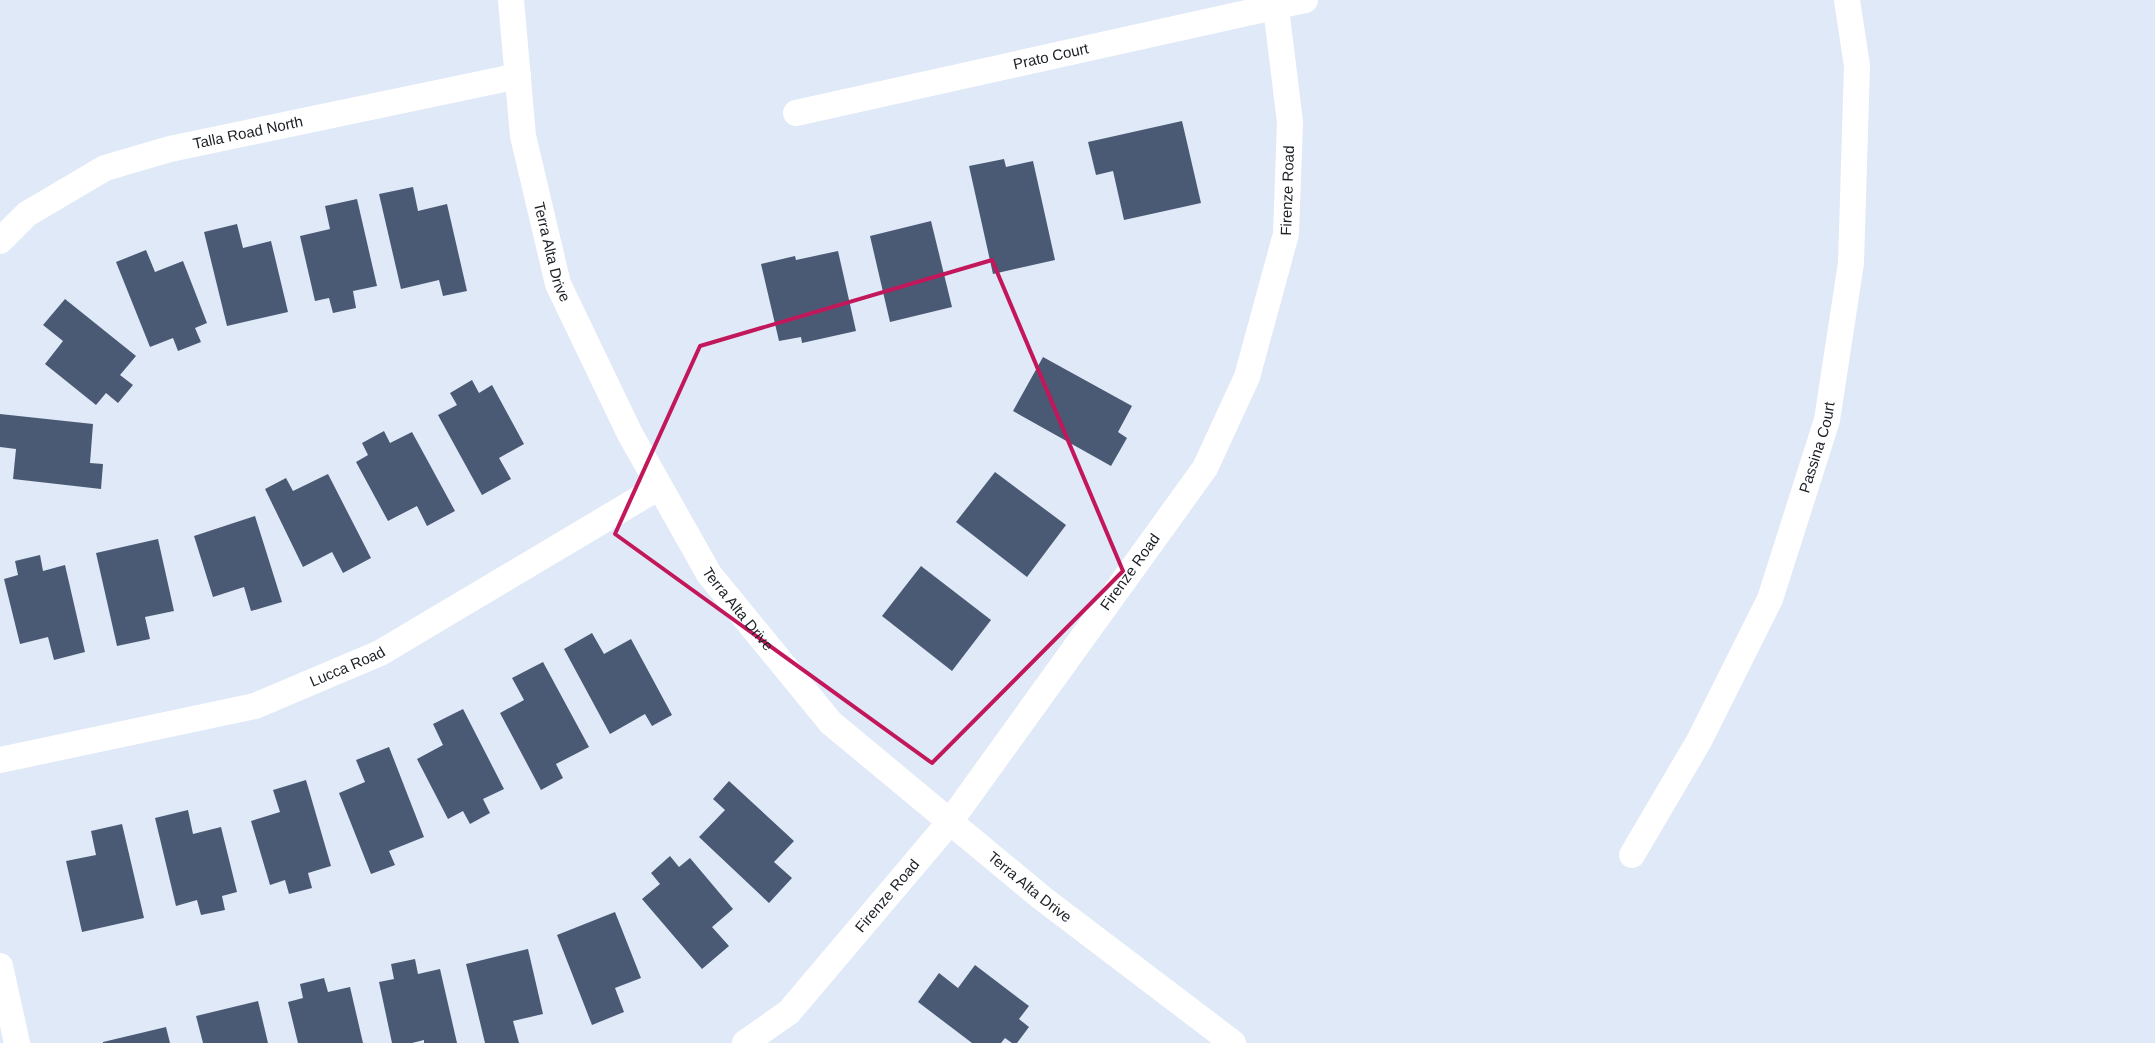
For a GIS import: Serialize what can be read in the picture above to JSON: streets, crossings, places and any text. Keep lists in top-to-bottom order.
{
  "streets": {
    "street": [
      "Prato Court",
      "Talla Road North",
      "Firenze Road",
      "Terra Alta Drive",
      "Passina Court",
      "Lucca Road"
    ]
  },
  "crossings": [
    ["Prato Court", "Firenze Road"],
    ["Talla Road North", "Terra Alta Drive"],
    ["Firenze Road", "Terra Alta Drive"],
    ["Terra Alta Drive", "Lucca Road"]
  ]
}
